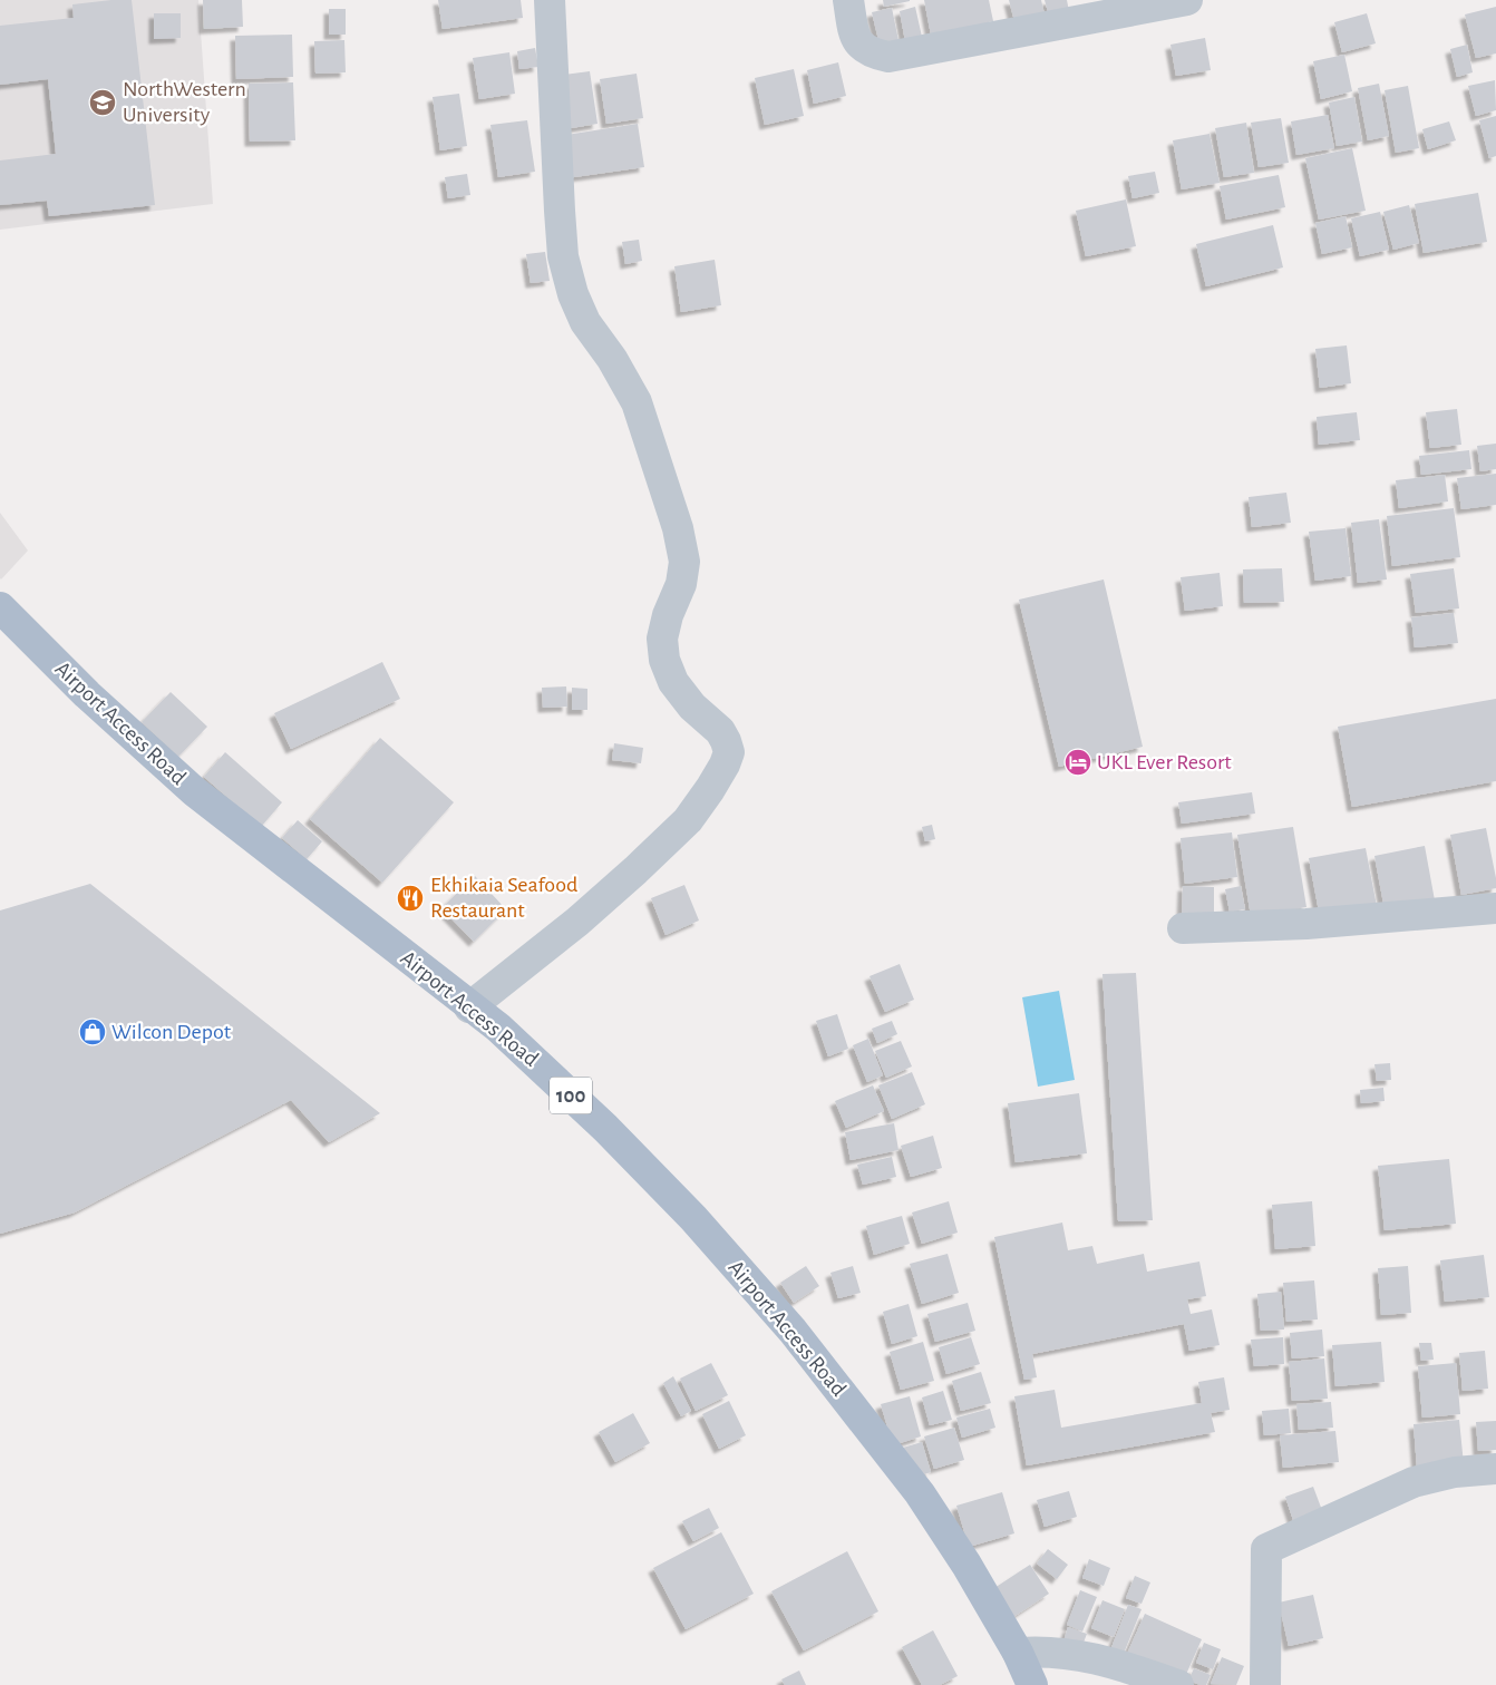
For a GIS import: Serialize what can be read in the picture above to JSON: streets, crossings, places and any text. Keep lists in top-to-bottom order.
{
  "streets": {
    "main road": ["Airport Access Road", "100"]
  },
  "places": {
    "school or university": ["NorthWestern University"],
    "hotel": ["UKL Ever Resort"],
    "restaurant": ["Ekhikaia Seafood Restaurant"],
    "shop": ["Wilcon Depot"]
  }
}
